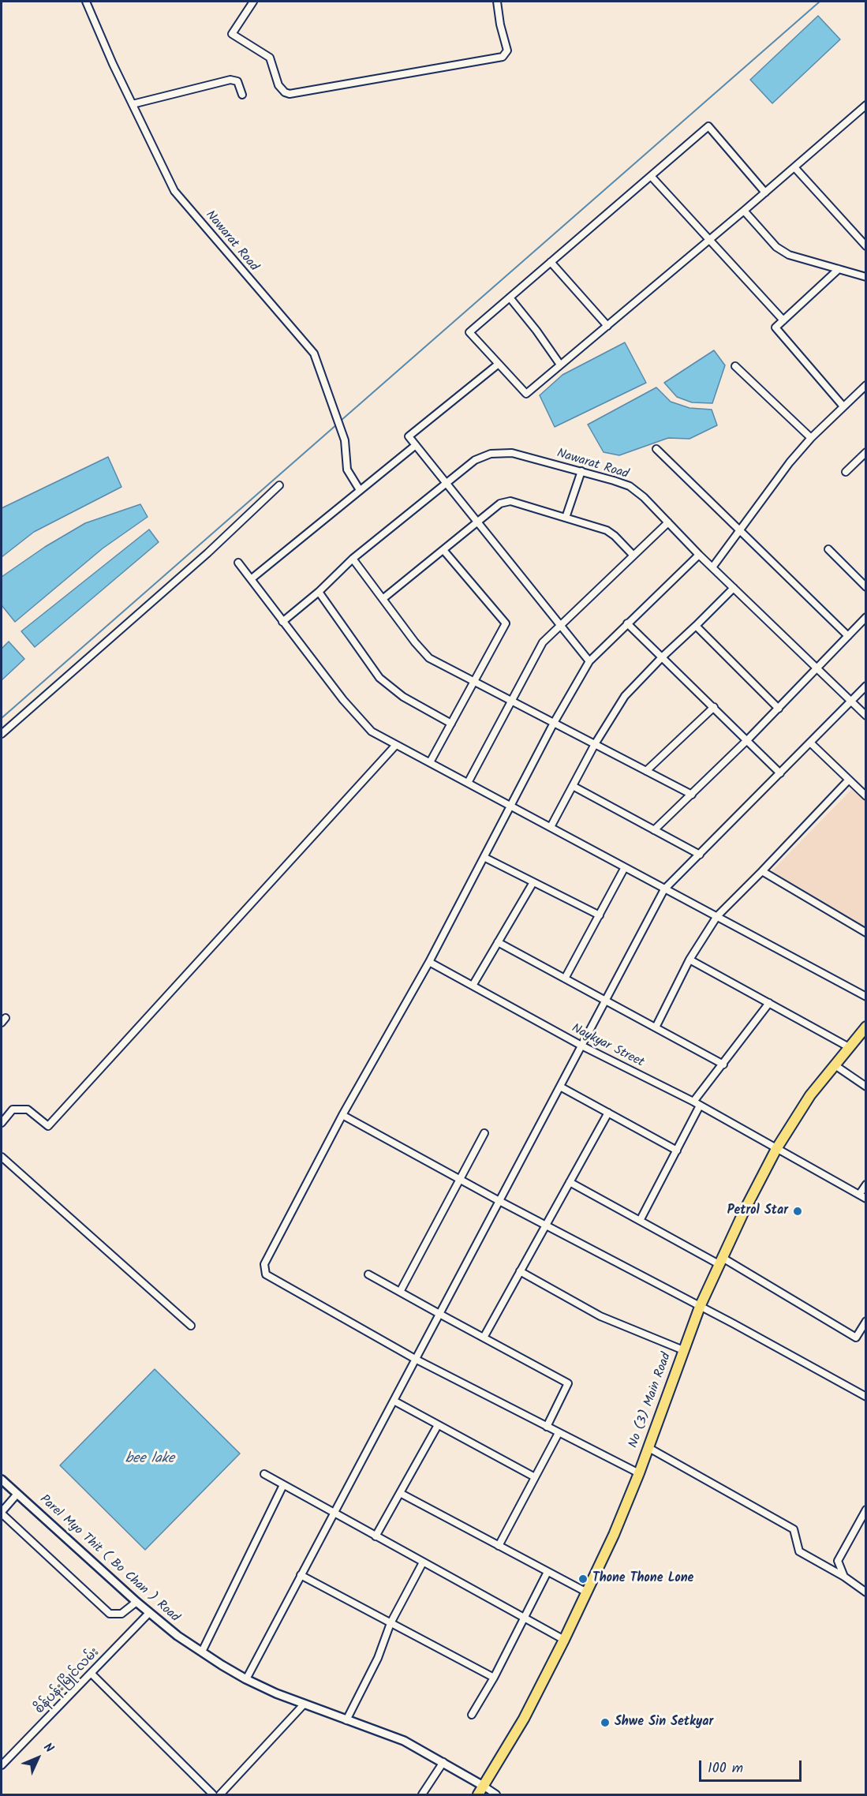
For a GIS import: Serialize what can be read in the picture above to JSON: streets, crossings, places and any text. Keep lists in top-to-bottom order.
{
  "streets": {
    "main road": ["No (3) Main Road"],
    "street": [
      "Nawarat Road",
      "Naykyar Street",
      "Parel Myo Thit ( Bo Chan ) Road",
      "စိန်ပန်းမြိုင်လမ်း"
    ]
  },
  "crossings": [
    ["Naykyar Street", "No (3) Main Road"],
    ["No (3) Main Road", "Parel Myo Thit ( Bo Chan ) Road"],
    ["Parel Myo Thit ( Bo Chan ) Road", "စိန်ပန်းမြိုင်လမ်း"]
  ],
  "water": ["bee lake"],
  "places": ["Petrol Star", "Thone Thone Lone", "Shwe Sin Setkyar"],
  "scale_bar": "100 m",
  "north": "top right"
}
